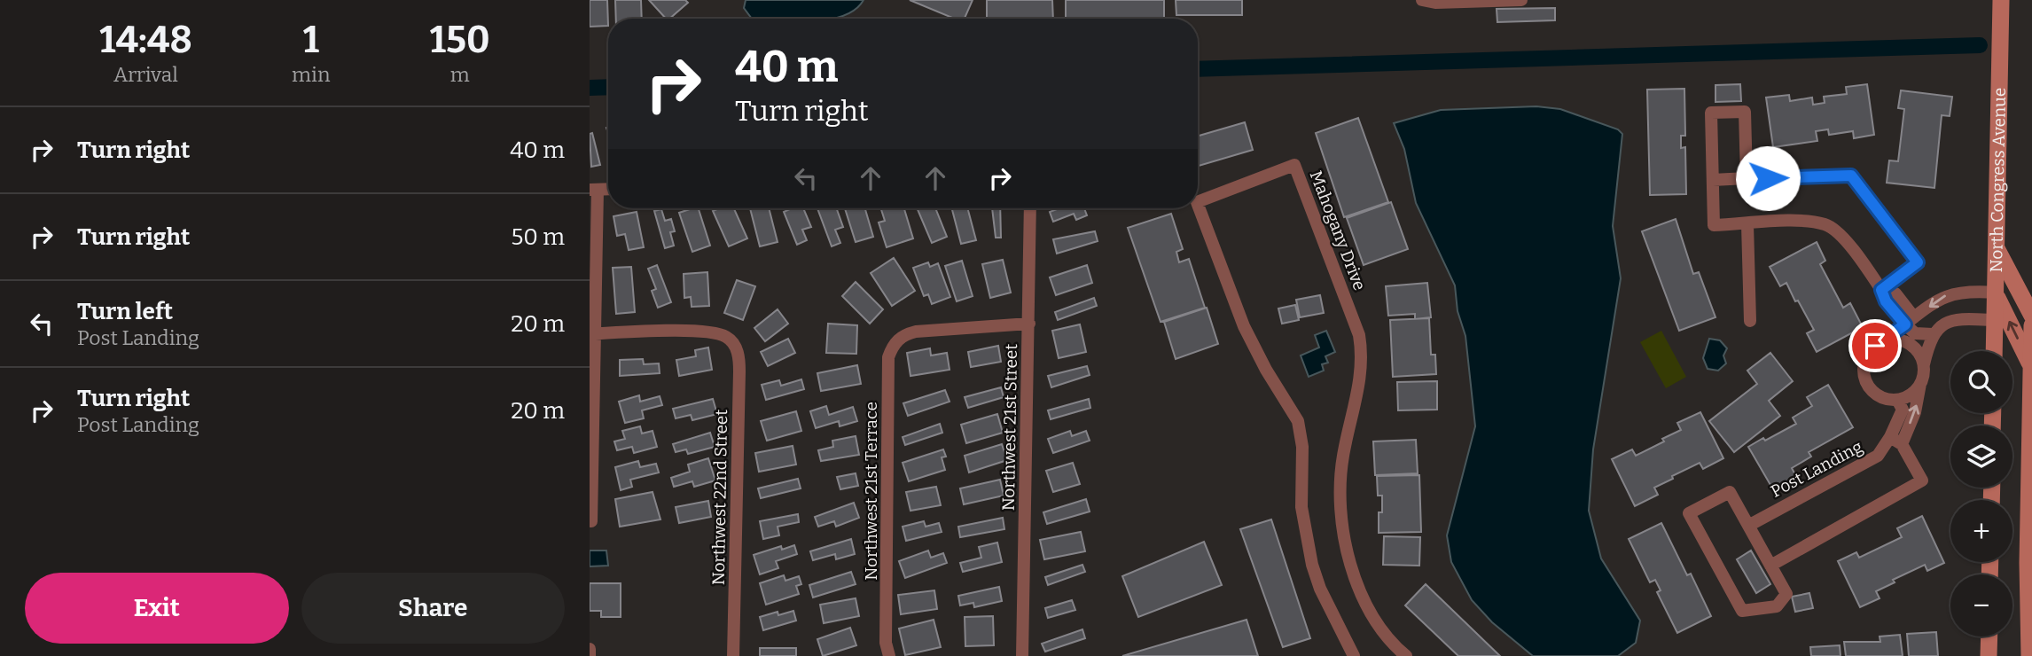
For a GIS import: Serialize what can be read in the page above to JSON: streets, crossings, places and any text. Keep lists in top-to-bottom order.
{
  "streets": {
    "main road": ["North Congress Avenue"],
    "street": [
      "Mahogany Drive",
      "Northwest 21st Street",
      "Post Landing",
      "Northwest 21st Terrace",
      "Northwest 22nd Street"
    ]
  },
  "crossings": [
    ["Northwest 21st Street", "Northwest 21st Terrace"]
  ],
  "page": {
    "eta": [
      "14:48",
      "Arrival",
      "1",
      "min",
      "150",
      "m"
    ],
    "turn": ["40 m", "Turn right"],
    "list": [
      {
        "name": "Turn right",
        "value": "40 m"
      },
      {
        "name": "Turn right",
        "value": "50 m"
      },
      {
        "name": "Turn left",
        "note": "Post Landing",
        "value": "20 m"
      },
      {
        "name": "Turn right",
        "note": "Post Landing",
        "value": "20 m"
      }
    ],
    "map_buttons": ["+", "−"],
    "buttons": ["Exit", "Share"]
  }
}
